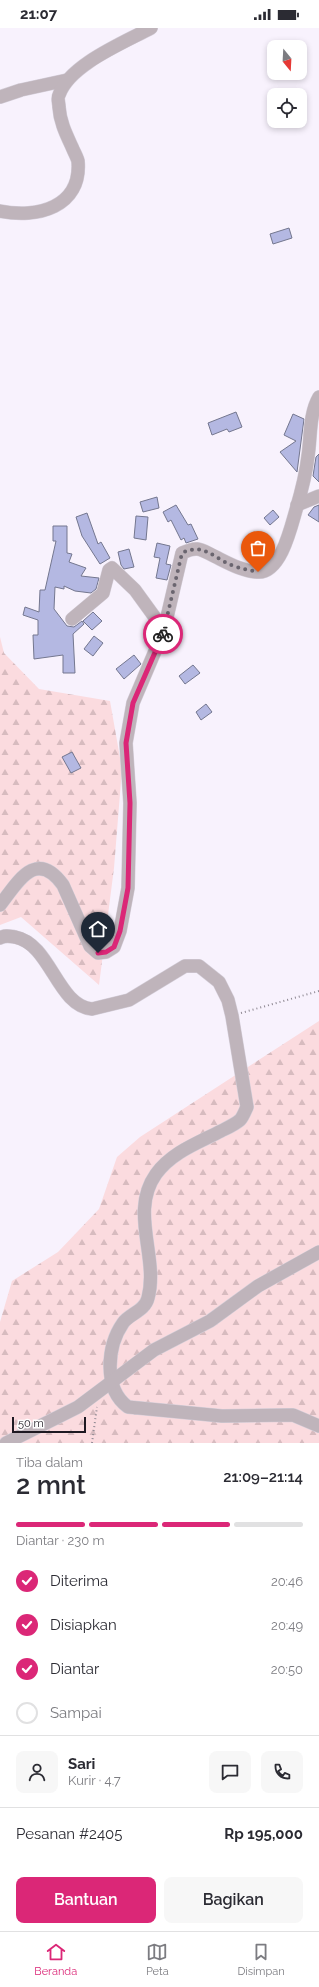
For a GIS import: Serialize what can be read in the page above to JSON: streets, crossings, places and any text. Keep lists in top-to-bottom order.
{
  "scale_bar": "50 m",
  "north": "bottom",
  "page": {
    "status": "21:07",
    "scale": "50 m",
    "heading": ["2 mnt", "Tiba dalam", "21:09–21:14"],
    "panel": [
      "Sari",
      "Kurir · 4.7",
      "Pesanan #2405",
      "Rp 195,000"
    ],
    "bar": "Diantar · 230 m",
    "list": [
      ["Diterima", "20:46"],
      ["Disiapkan", "20:49"],
      ["Diantar", "20:50"],
      "Sampai"
    ],
    "buttons": ["Bantuan", "Bagikan"],
    "tabs": ["Beranda", "Peta", "Disimpan"]
  }
}
